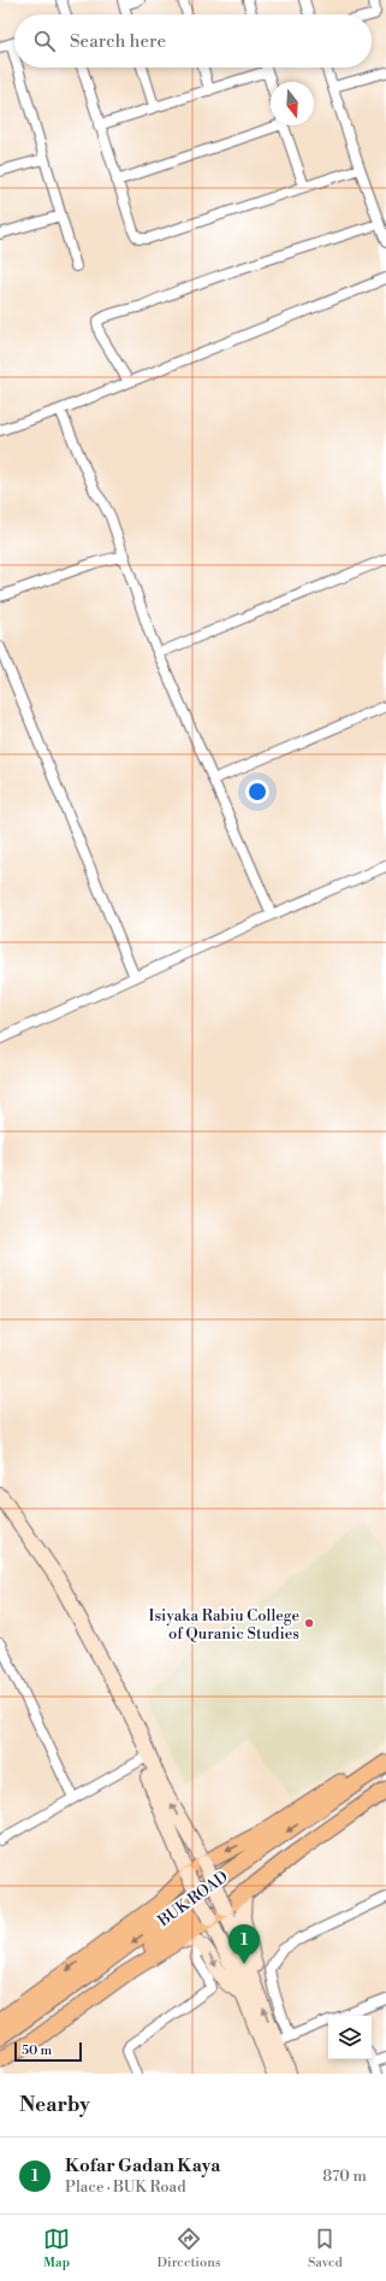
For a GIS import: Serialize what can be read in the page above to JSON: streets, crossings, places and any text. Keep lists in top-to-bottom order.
{
  "streets": {
    "main road": ["BUK ROAD"]
  },
  "places": ["Isiyaka Rabiu College of Quranic Studies"],
  "scale_bar": "50 m",
  "north": "bottom",
  "page": {
    "search": "Search here",
    "pins": "1",
    "scale": "50 m",
    "heading": "Nearby",
    "list": [
      {
        "mark": "1",
        "name": "Kofar Gadan Kaya",
        "note": "Place · BUK Road",
        "value": "870 m"
      }
    ],
    "nav": ["Map", "Directions", "Saved"]
  }
}
